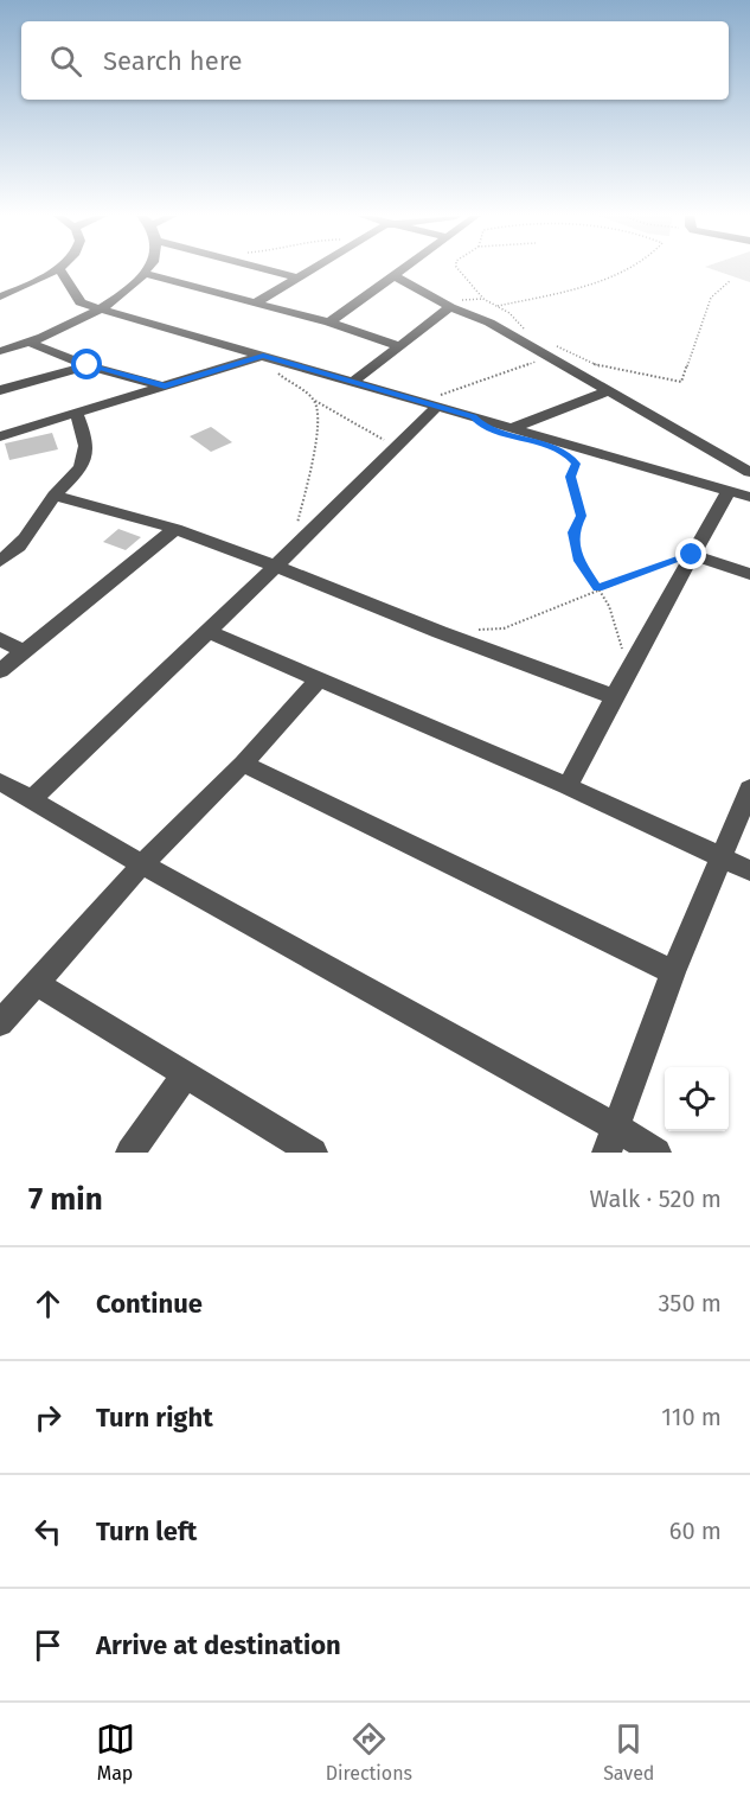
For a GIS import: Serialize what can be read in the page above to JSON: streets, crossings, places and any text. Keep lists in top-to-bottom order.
{
  "page": {
    "search": "Search here",
    "heading": ["7 min", "Walk · 520 m"],
    "list": [
      ["Continue", "350 m"],
      ["Turn right", "110 m"],
      ["Turn left", "60 m"],
      "Arrive at destination"
    ],
    "nav": ["Map", "Directions", "Saved"]
  }
}
